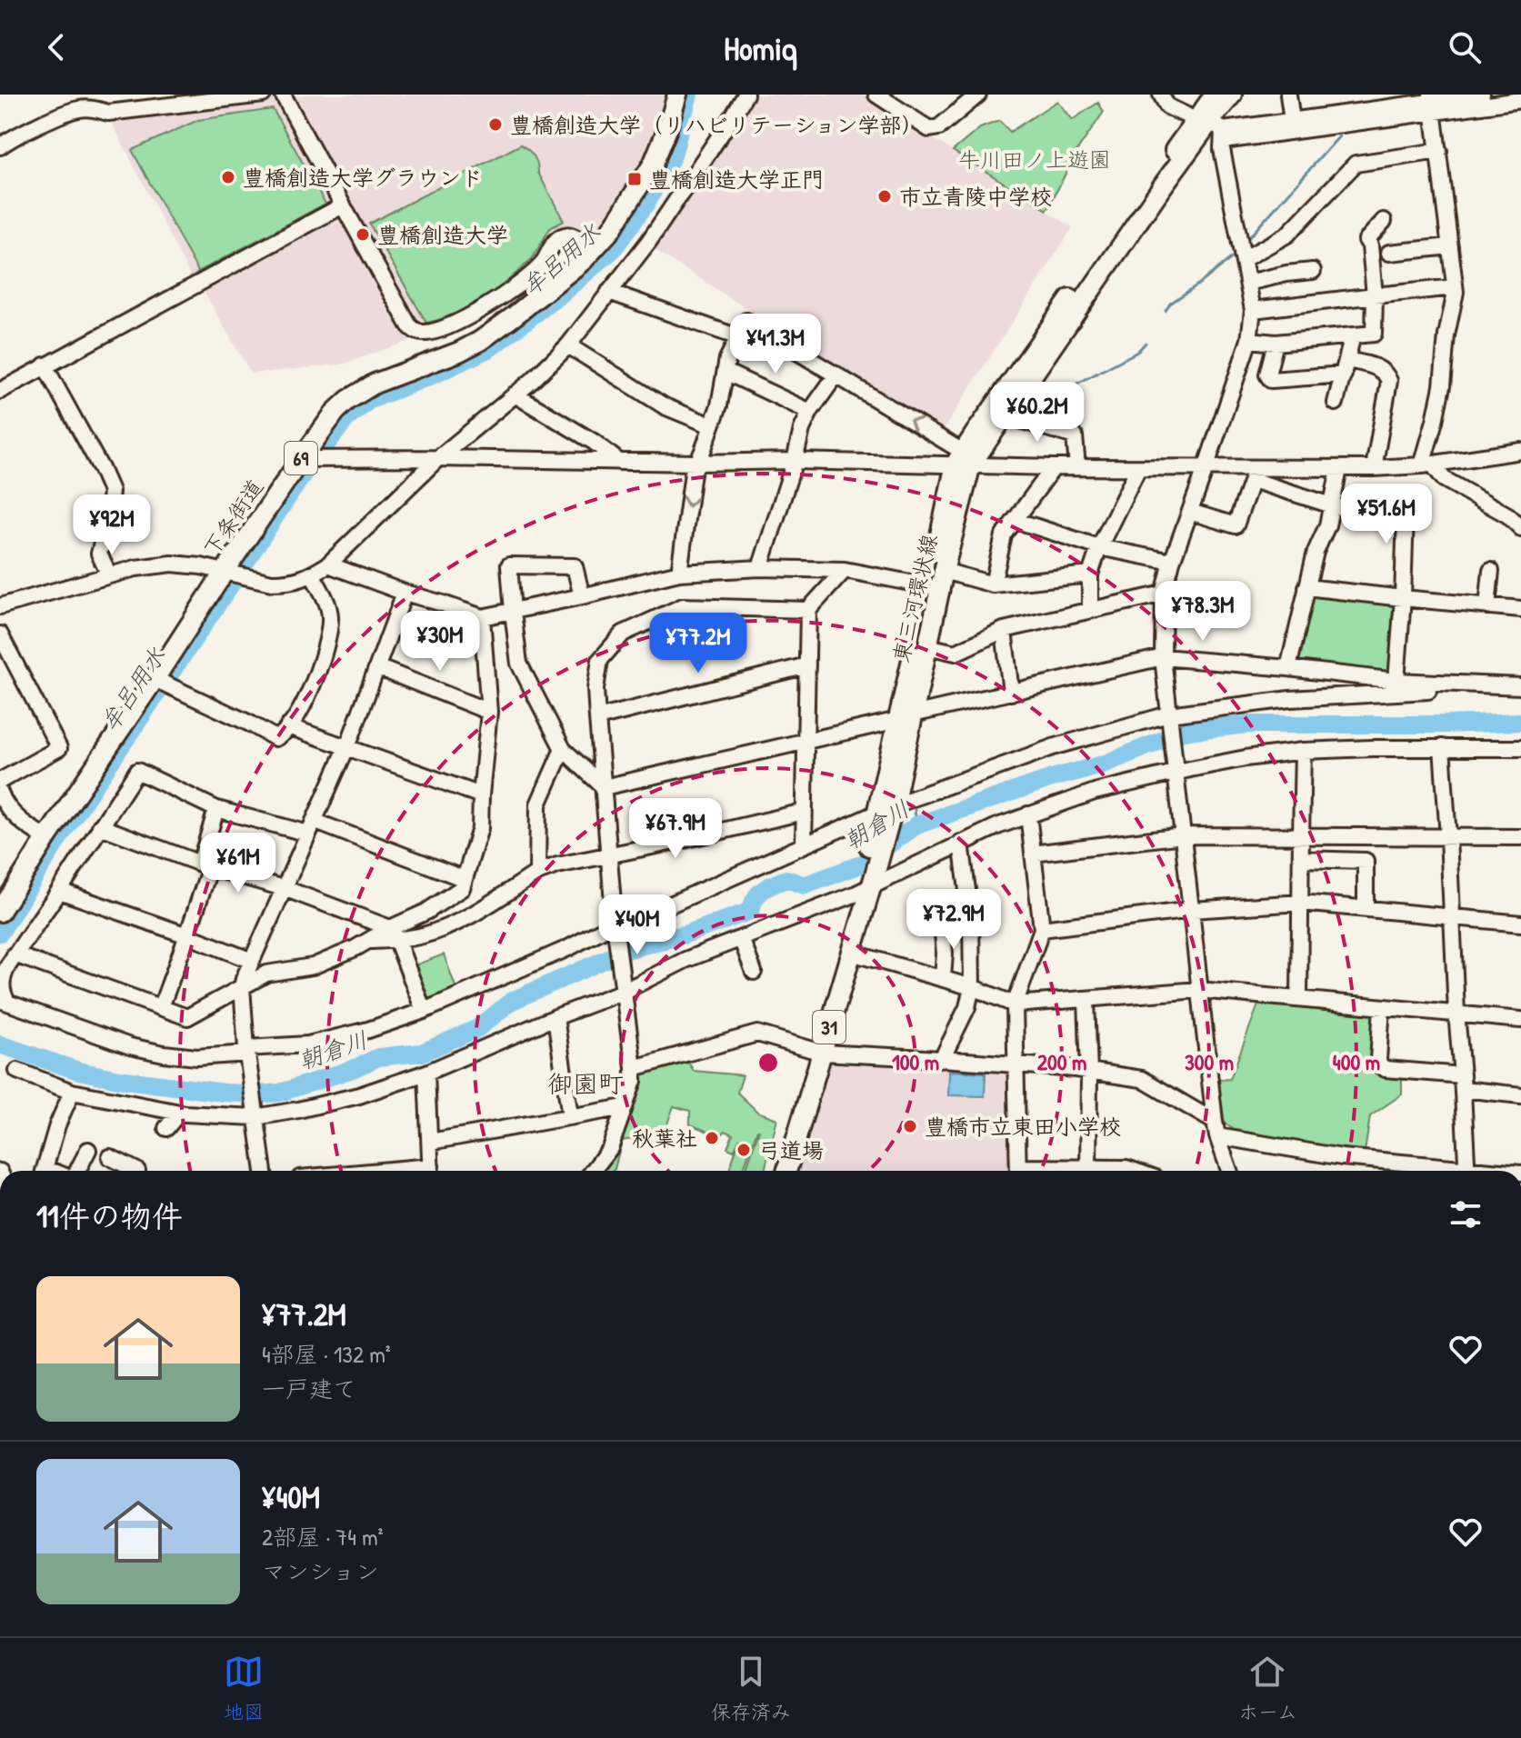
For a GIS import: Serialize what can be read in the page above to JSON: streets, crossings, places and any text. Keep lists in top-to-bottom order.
{
  "streets": {
    "main road": [
      "69",
      "下条街道",
      "東三河環状線",
      "31"
    ]
  },
  "districts": ["御園町"],
  "water": ["牟呂用水", "朝倉川"],
  "parks": ["牛川田ノ上遊園"],
  "places": {
    "other": [
      "豊橋創造大学（リハビリテーション学部）",
      "豊橋創造大学グラウンド",
      "市立青陵中学校",
      "豊橋創造大学",
      "豊橋市立東田小学校",
      "秋葉社",
      "弓道場"
    ],
    "transit": ["豊橋創造大学正門"]
  },
  "page": {
    "header": "Homiq",
    "price": [
      "¥41.3M",
      "¥60.2M",
      "¥51.6M",
      "¥92M",
      "¥78.3M",
      "¥30M",
      "¥77.2M",
      "¥67.9M",
      "¥61M",
      "¥72.9M",
      "¥40M"
    ],
    "heading": "11件の物件",
    "list": [
      {
        "name": "¥77.2M",
        "note": "4部屋 · 132 m² · 一戸建て"
      },
      {
        "name": "¥40M",
        "note": "2部屋 · 74 m² · マンション"
      }
    ],
    "tabs": ["地図", "保存済み", "ホーム"]
  },
  "rings": [
    "100 m",
    "200 m",
    "300 m",
    "400 m"
  ]
}
